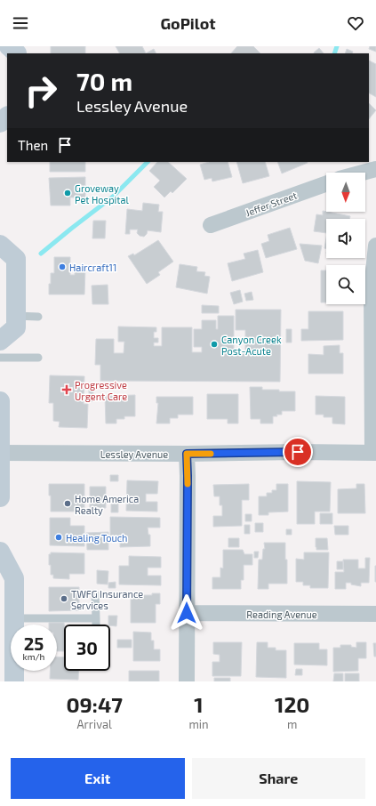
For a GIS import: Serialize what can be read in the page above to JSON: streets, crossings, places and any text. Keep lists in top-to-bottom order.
{
  "streets": {
    "street": ["Jeffer Street", "Lessley Avenue", "Reading Avenue"]
  },
  "places": {
    "other": [
      "Groveway Pet Hospital",
      "Haircraft11",
      "Canyon Creek Post-Acute",
      "Home America Realty",
      "Healing Touch",
      "TWFG Insurance Services"
    ],
    "health": ["Progressive Urgent Care"]
  },
  "north": "bottom",
  "page": {
    "header": "GoPilot",
    "turn": ["70 m", "Lessley Avenue"],
    "then": "Then",
    "speed": "25 km/h",
    "limit": "30",
    "eta": [
      "09:47",
      "Arrival",
      "1",
      "min",
      "120",
      "m"
    ],
    "buttons": ["Exit", "Share"]
  }
}
